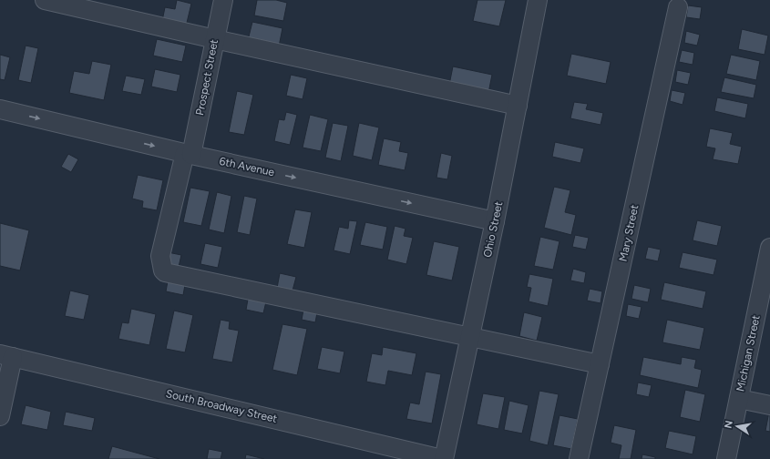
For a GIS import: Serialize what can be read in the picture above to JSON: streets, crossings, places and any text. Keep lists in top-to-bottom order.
{
  "streets": {
    "street": [
      "Prospect Street",
      "6th Avenue",
      "Ohio Street",
      "Mary Street",
      "Michigan Street",
      "South Broadway Street"
    ]
  },
  "crossings": [
    ["Prospect Street", "6th Avenue"],
    ["Prospect Street", "Ohio Street"],
    ["6th Avenue", "Ohio Street"],
    ["Ohio Street", "South Broadway Street"]
  ],
  "north": "left"
}
